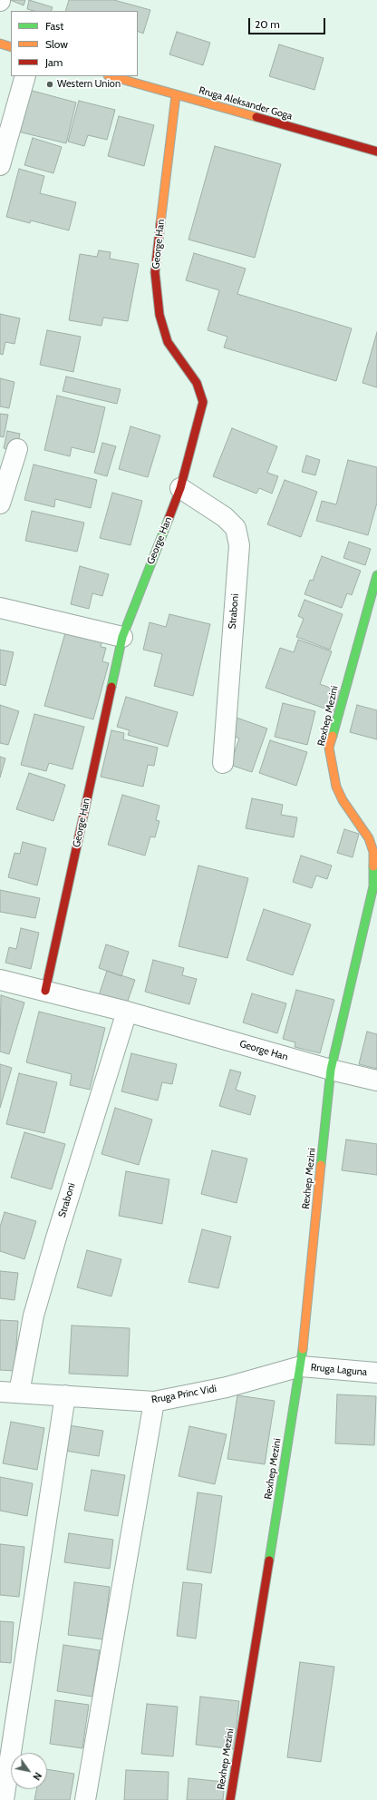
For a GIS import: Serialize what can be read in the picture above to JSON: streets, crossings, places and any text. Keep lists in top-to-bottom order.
{
  "streets": {
    "street": [
      "Rruga Aleksander Goga",
      "George Han",
      "Straboni",
      "Rexhep Mezini",
      "Rruga Laguna",
      "Rruga Princ Vidi"
    ]
  },
  "crossings": [
    ["Rruga Aleksander Goga", "George Han"],
    ["George Han", "Straboni"],
    ["George Han", "Rexhep Mezini"],
    ["Straboni", "Rruga Princ Vidi"],
    ["Rexhep Mezini", "Rruga Laguna"],
    ["Rexhep Mezini", "Rruga Princ Vidi"],
    ["Rruga Laguna", "Rruga Princ Vidi"]
  ],
  "places": ["Western Union"],
  "legend": ["Fast", "Slow", "Jam"],
  "scale_bar": "20 m",
  "north": "bottom right"
}
